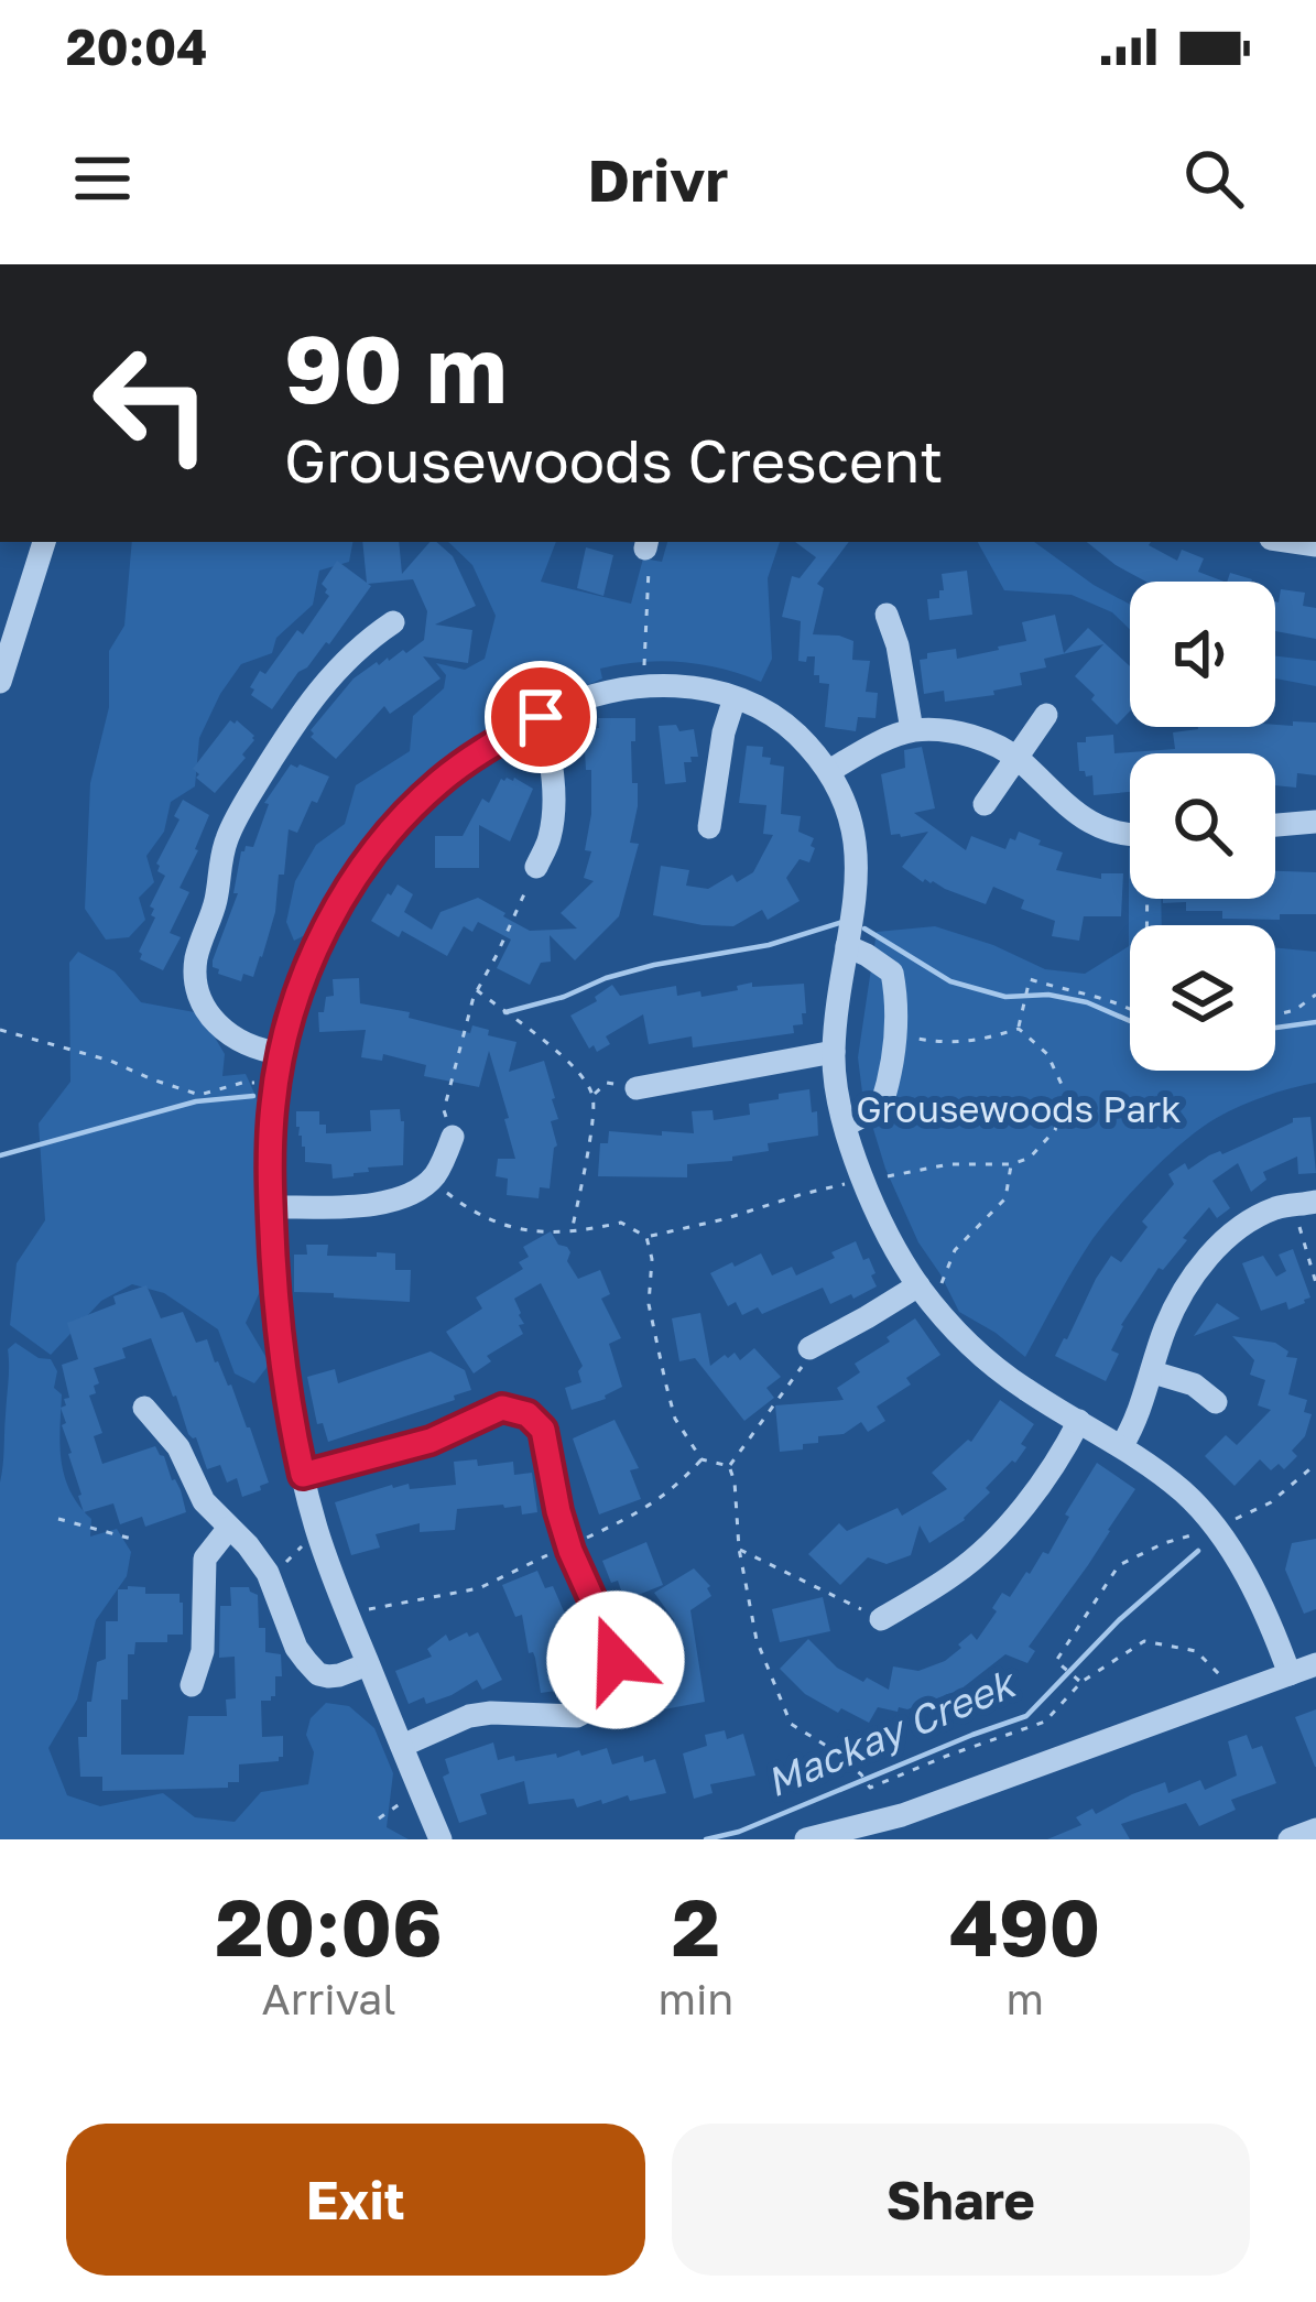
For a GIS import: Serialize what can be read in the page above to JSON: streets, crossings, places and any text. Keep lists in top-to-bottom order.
{
  "water": ["Mackay Creek"],
  "parks": ["Grousewoods Park"],
  "page": {
    "status": "20:04",
    "header": "Drivr",
    "turn": ["90 m", "Grousewoods Crescent"],
    "eta": [
      "20:06",
      "Arrival",
      "2",
      "min",
      "490",
      "m"
    ],
    "buttons": ["Exit", "Share"]
  }
}
